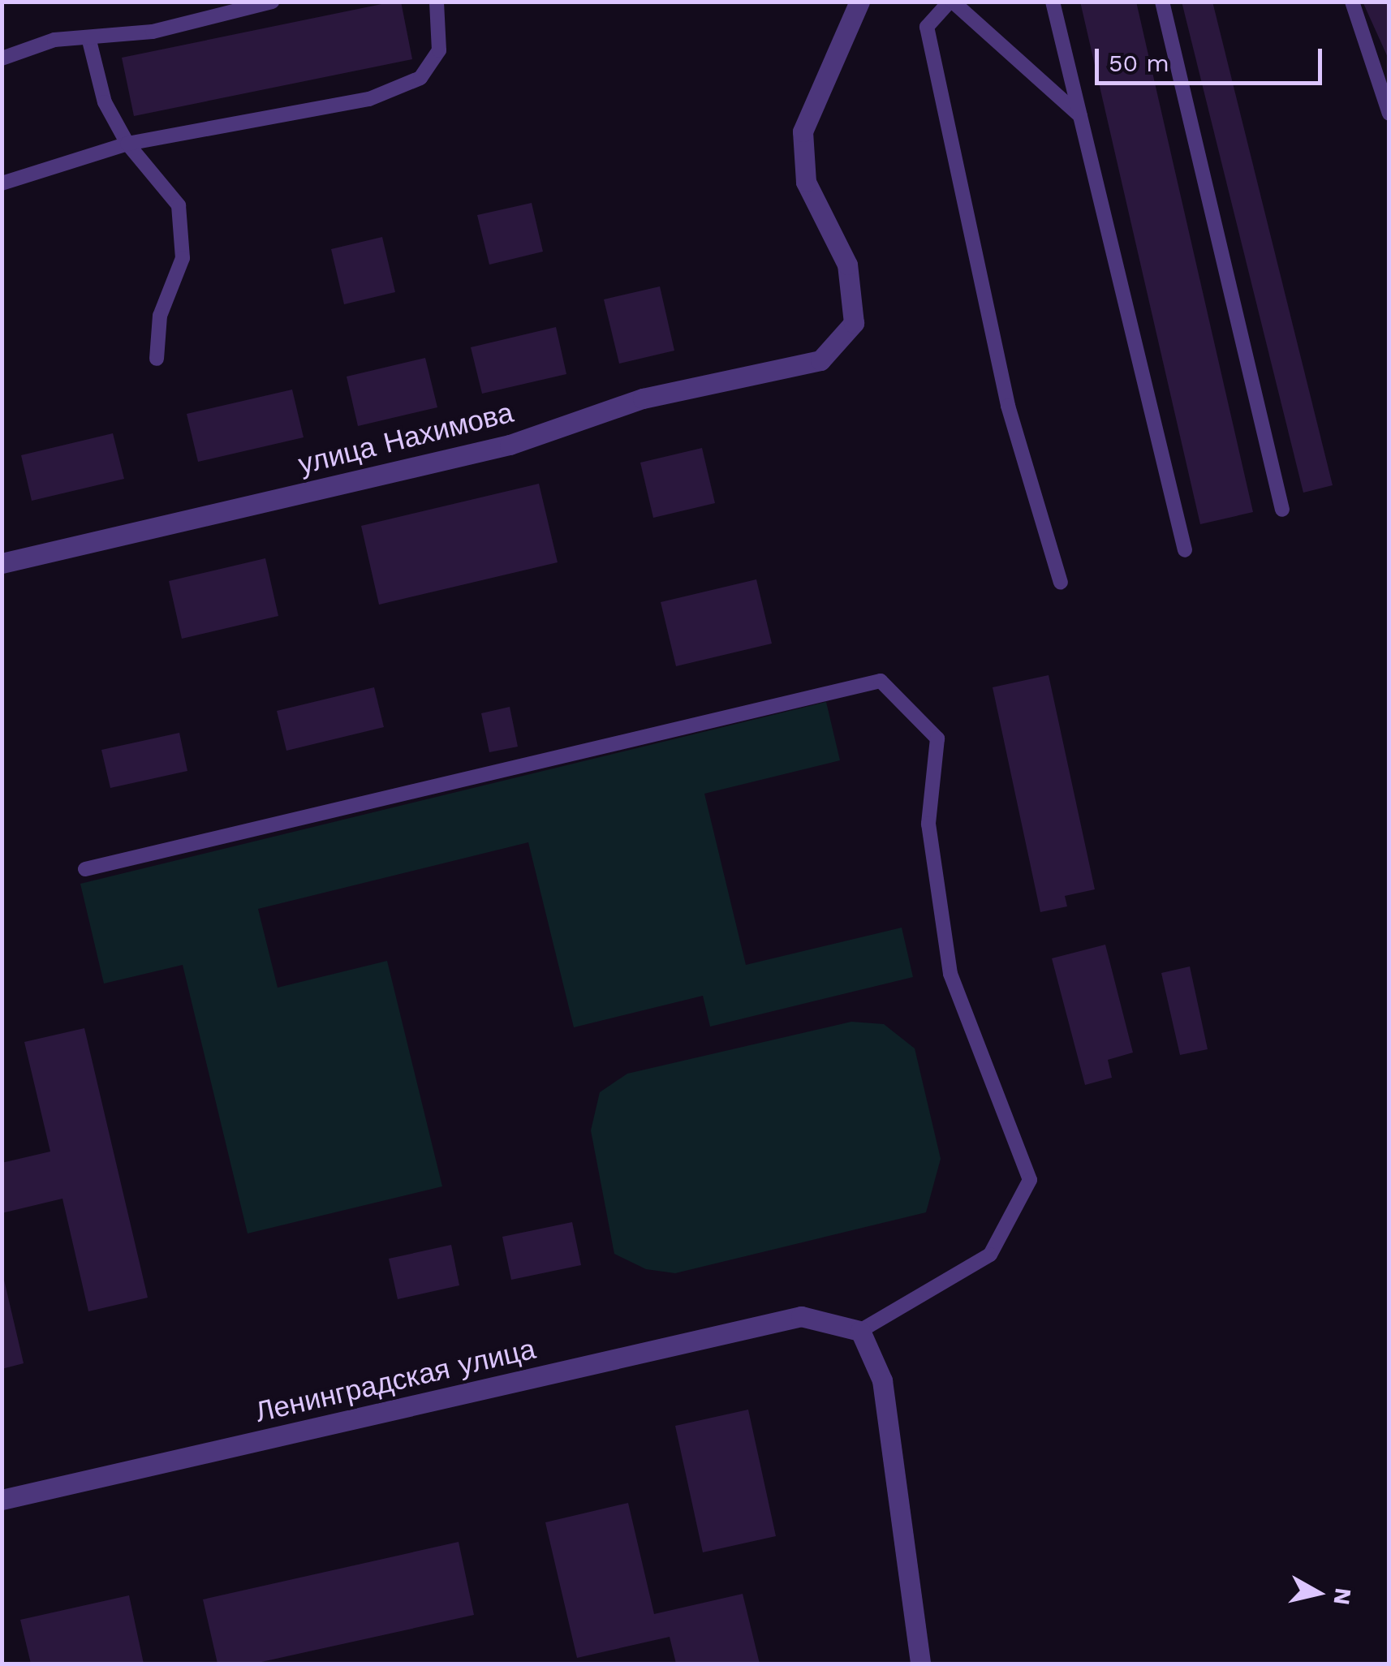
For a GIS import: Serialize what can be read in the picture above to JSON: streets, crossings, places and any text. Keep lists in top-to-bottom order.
{
  "streets": {
    "street": ["улица Нахимова", "Ленинградская улица"]
  },
  "scale_bar": "50 m",
  "north": "right"
}
